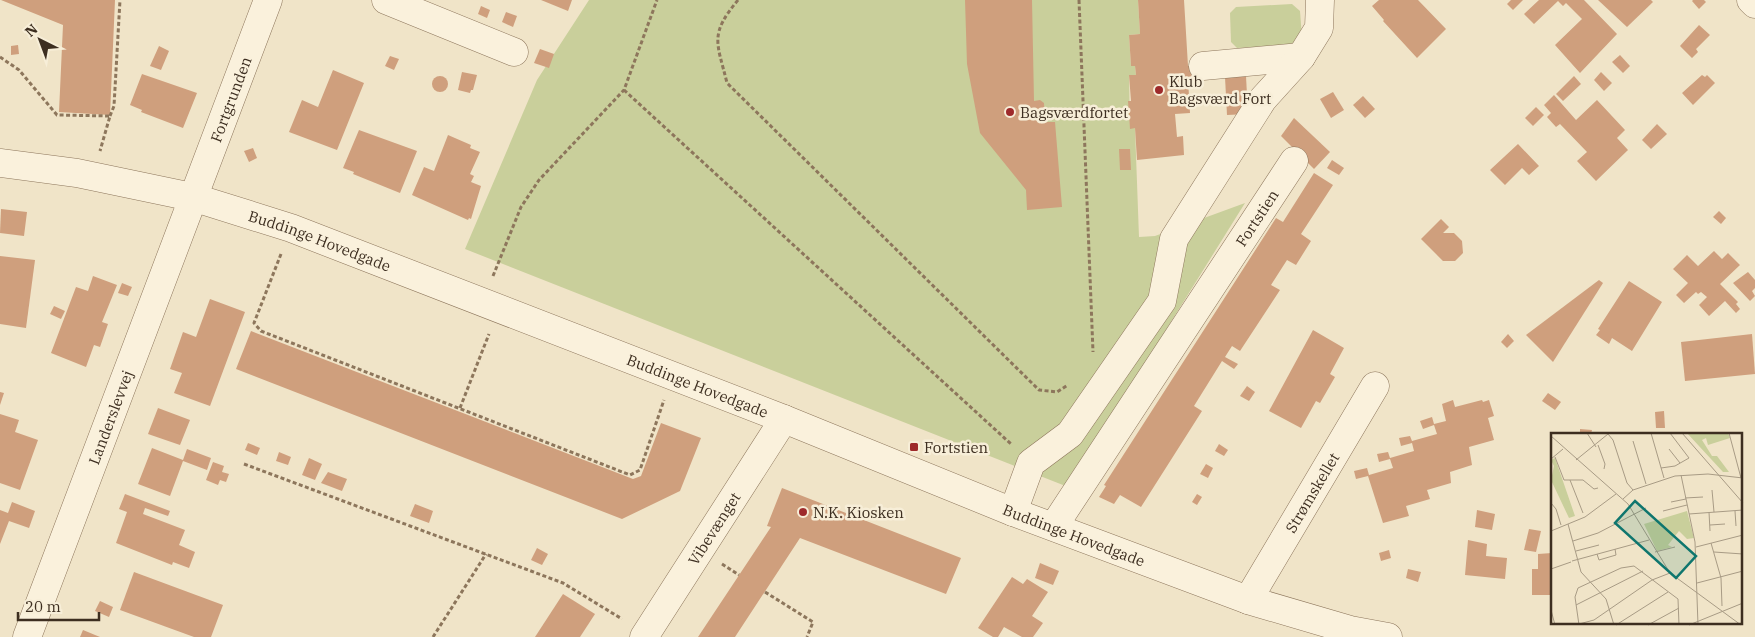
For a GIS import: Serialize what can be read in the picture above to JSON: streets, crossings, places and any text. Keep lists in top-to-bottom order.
{
  "streets": {
    "street": [
      "Fortgrunden",
      "Fortstien",
      "Buddinge Hovedgade",
      "Landerslevvej",
      "Strømskellet",
      "Vibevænget"
    ]
  },
  "crossings": [
    ["Fortgrunden", "Buddinge Hovedgade"],
    ["Fortgrunden", "Landerslevvej"],
    ["Fortstien", "Buddinge Hovedgade"],
    ["Buddinge Hovedgade", "Landerslevvej"],
    ["Buddinge Hovedgade", "Strømskellet"],
    ["Buddinge Hovedgade", "Vibevænget"]
  ],
  "places": {
    "other": ["Klub Bagsværd Fort", "Bagsværdfortet", "N.K. Kiosken"],
    "transit": ["Fortstien"]
  },
  "scale_bar": "20 m",
  "north": "top left"
}
